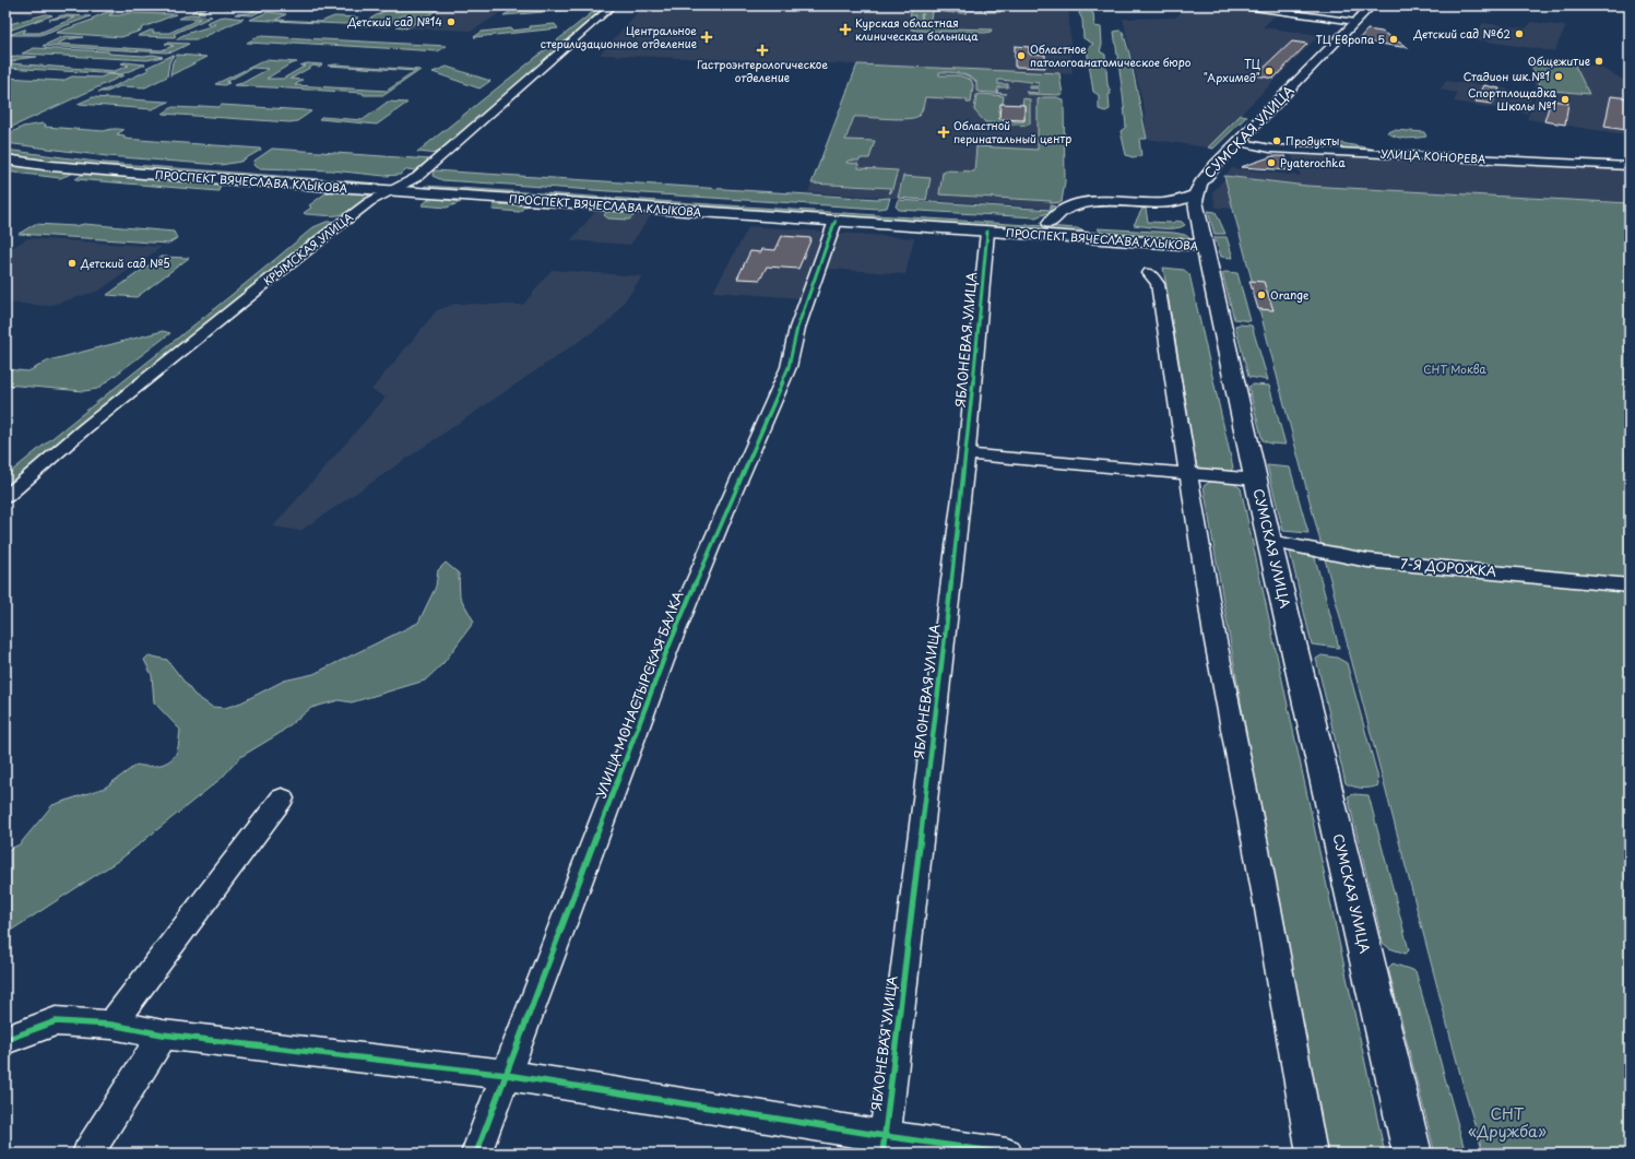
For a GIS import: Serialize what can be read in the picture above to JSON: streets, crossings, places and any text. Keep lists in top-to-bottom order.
{
  "streets": {
    "main road": ["СУМСКАЯ УЛИЦА", "ПРОСПЕКТ ВЯЧЕСЛАВА КЛЫКОВА"],
    "street": [
      "УЛИЦА КОНОРЕВА",
      "КРЫМСКАЯ УЛИЦА",
      "ЯБЛОНЕВАЯ УЛИЦА",
      "7-Я ДОРОЖКА",
      "УЛИЦА МОНАСТЫРСКАЯ БАЛКА"
    ]
  },
  "crossings": [
    ["СУМСКАЯ УЛИЦА", "УЛИЦА КОНОРЕВА"],
    ["СУМСКАЯ УЛИЦА", "ПРОСПЕКТ ВЯЧЕСЛАВА КЛЫКОВА"],
    ["СУМСКАЯ УЛИЦА", "7-Я ДОРОЖКА"],
    ["ПРОСПЕКТ ВЯЧЕСЛАВА КЛЫКОВА", "КРЫМСКАЯ УЛИЦА"],
    ["ПРОСПЕКТ ВЯЧЕСЛАВА КЛЫКОВА", "ЯБЛОНЕВАЯ УЛИЦА"],
    ["ПРОСПЕКТ ВЯЧЕСЛАВА КЛЫКОВА", "УЛИЦА МОНАСТЫРСКАЯ БАЛКА"]
  ],
  "parks": ["СНТ Моква", "СНТ «Дружба»"],
  "places": {
    "other": [
      "Детский сад №14",
      "Детский сад №62",
      "ТЦ Европа 5",
      "Областное патологоанатомическое бюро",
      "Общежитие",
      "ТЦ \"Архимед\"",
      "Стадион шк.№1",
      "Спортплощадка Школы №1",
      "Продукты",
      "Pyaterochka",
      "Детский сад №5",
      "Orange"
    ],
    "health": [
      "Курская областная клиническая больница",
      "Центральное стерилизационное отделение",
      "Гастроэнтерологическое отделение",
      "Областной перинатальный центр"
    ]
  }
}
